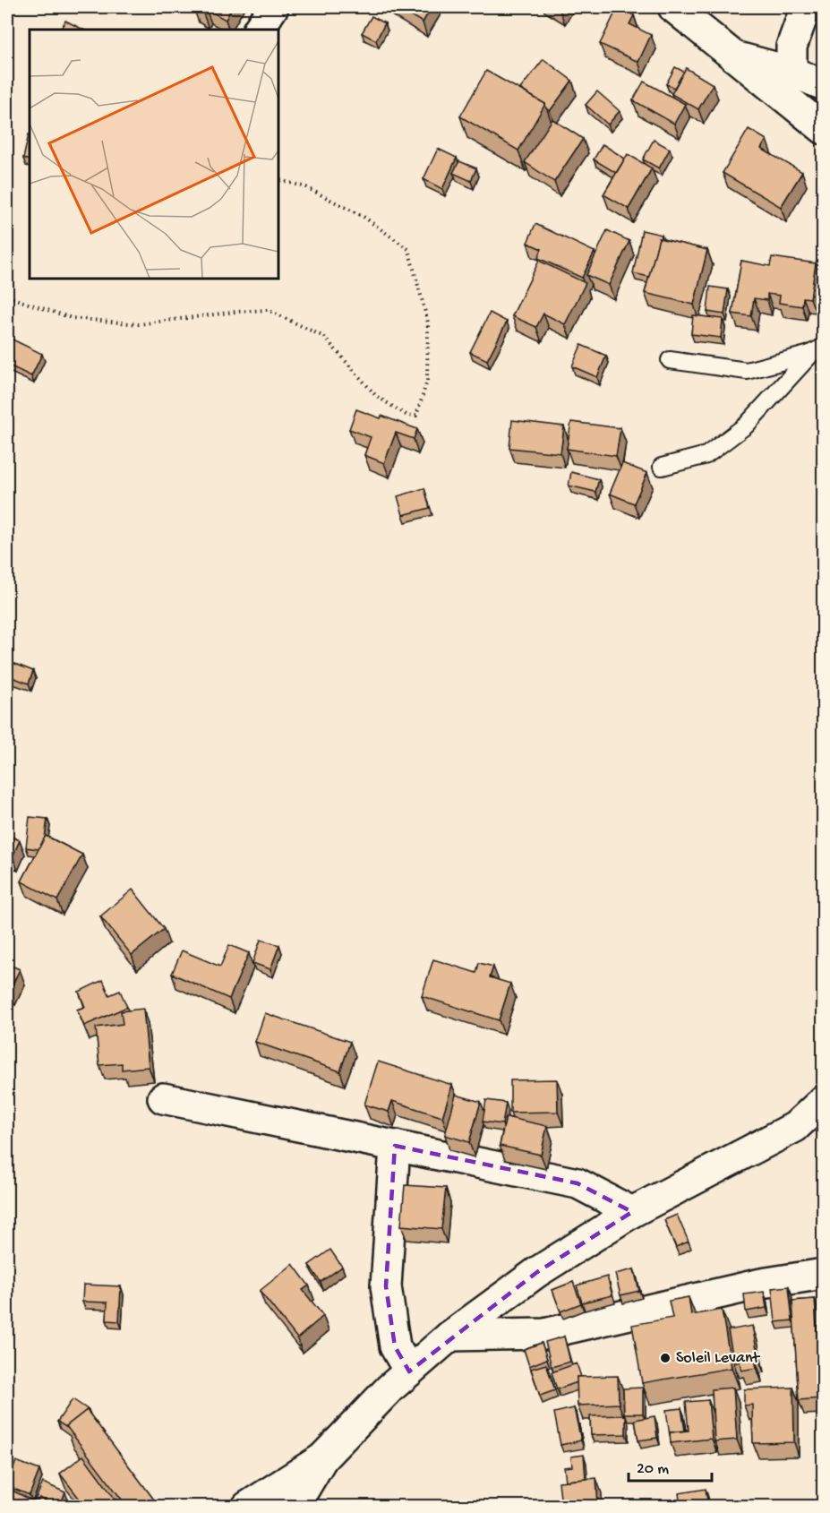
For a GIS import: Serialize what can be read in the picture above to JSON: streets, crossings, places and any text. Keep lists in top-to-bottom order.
{
  "places": ["Soleil Levant"],
  "scale_bar": "20 m"
}
